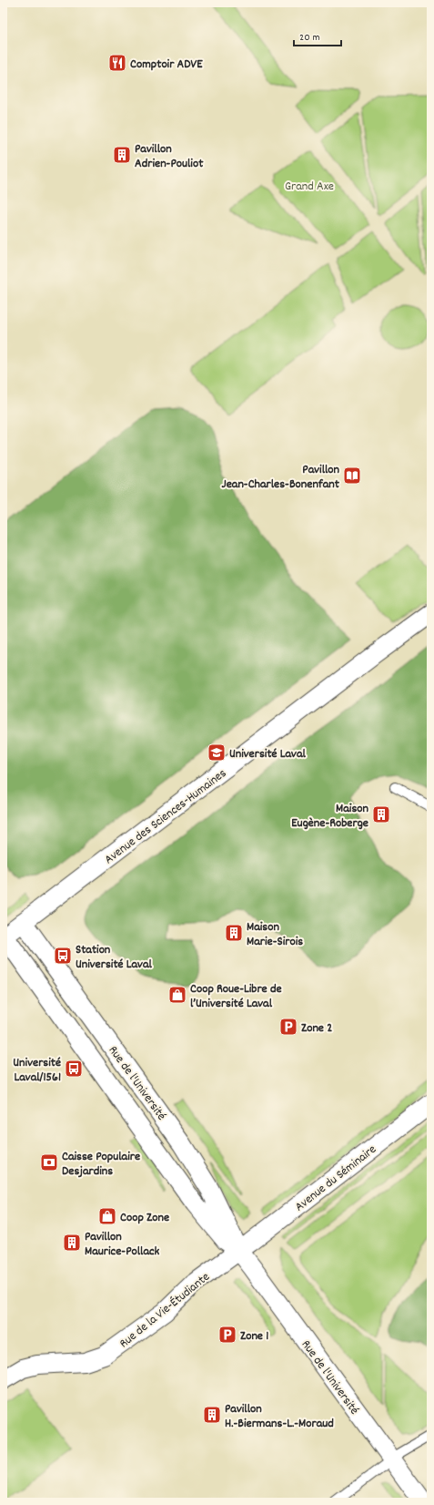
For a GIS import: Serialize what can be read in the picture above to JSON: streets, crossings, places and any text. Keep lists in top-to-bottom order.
{
  "streets": {
    "street": [
      "Avenue des Sciences-Humaines",
      "Rue de l'Université",
      "Avenue du Séminaire",
      "Rue de la Vie-Étudiante"
    ]
  },
  "crossings": [
    ["Avenue des Sciences-Humaines", "Rue de l'Université"],
    ["Rue de l'Université", "Avenue du Séminaire"],
    ["Rue de l'Université", "Rue de la Vie-Étudiante"],
    ["Avenue du Séminaire", "Rue de la Vie-Étudiante"]
  ],
  "parks": ["Grand Axe"],
  "places": {
    "restaurant": ["Comptoir ADVE"],
    "building": [
      "Pavillon Adrien-Pouliot",
      "Maison Eugène-Roberge",
      "Maison Marie-Sirois",
      "Pavillon Maurice-Pollack",
      "Pavillon H.-Biermans-L.-Moraud"
    ],
    "library": ["Pavillon Jean-Charles-Bonenfant"],
    "school or university": ["Université Laval"],
    "bus stop": ["Station Université Laval", "Université Laval/1561"],
    "shop": ["Coop Roue-Libre de l’Université Laval", "Coop Zone"],
    "parking": ["Zone 2", "Zone 1"],
    "bank": ["Caisse Populaire Desjardins"]
  },
  "scale_bar": "20 m"
}
